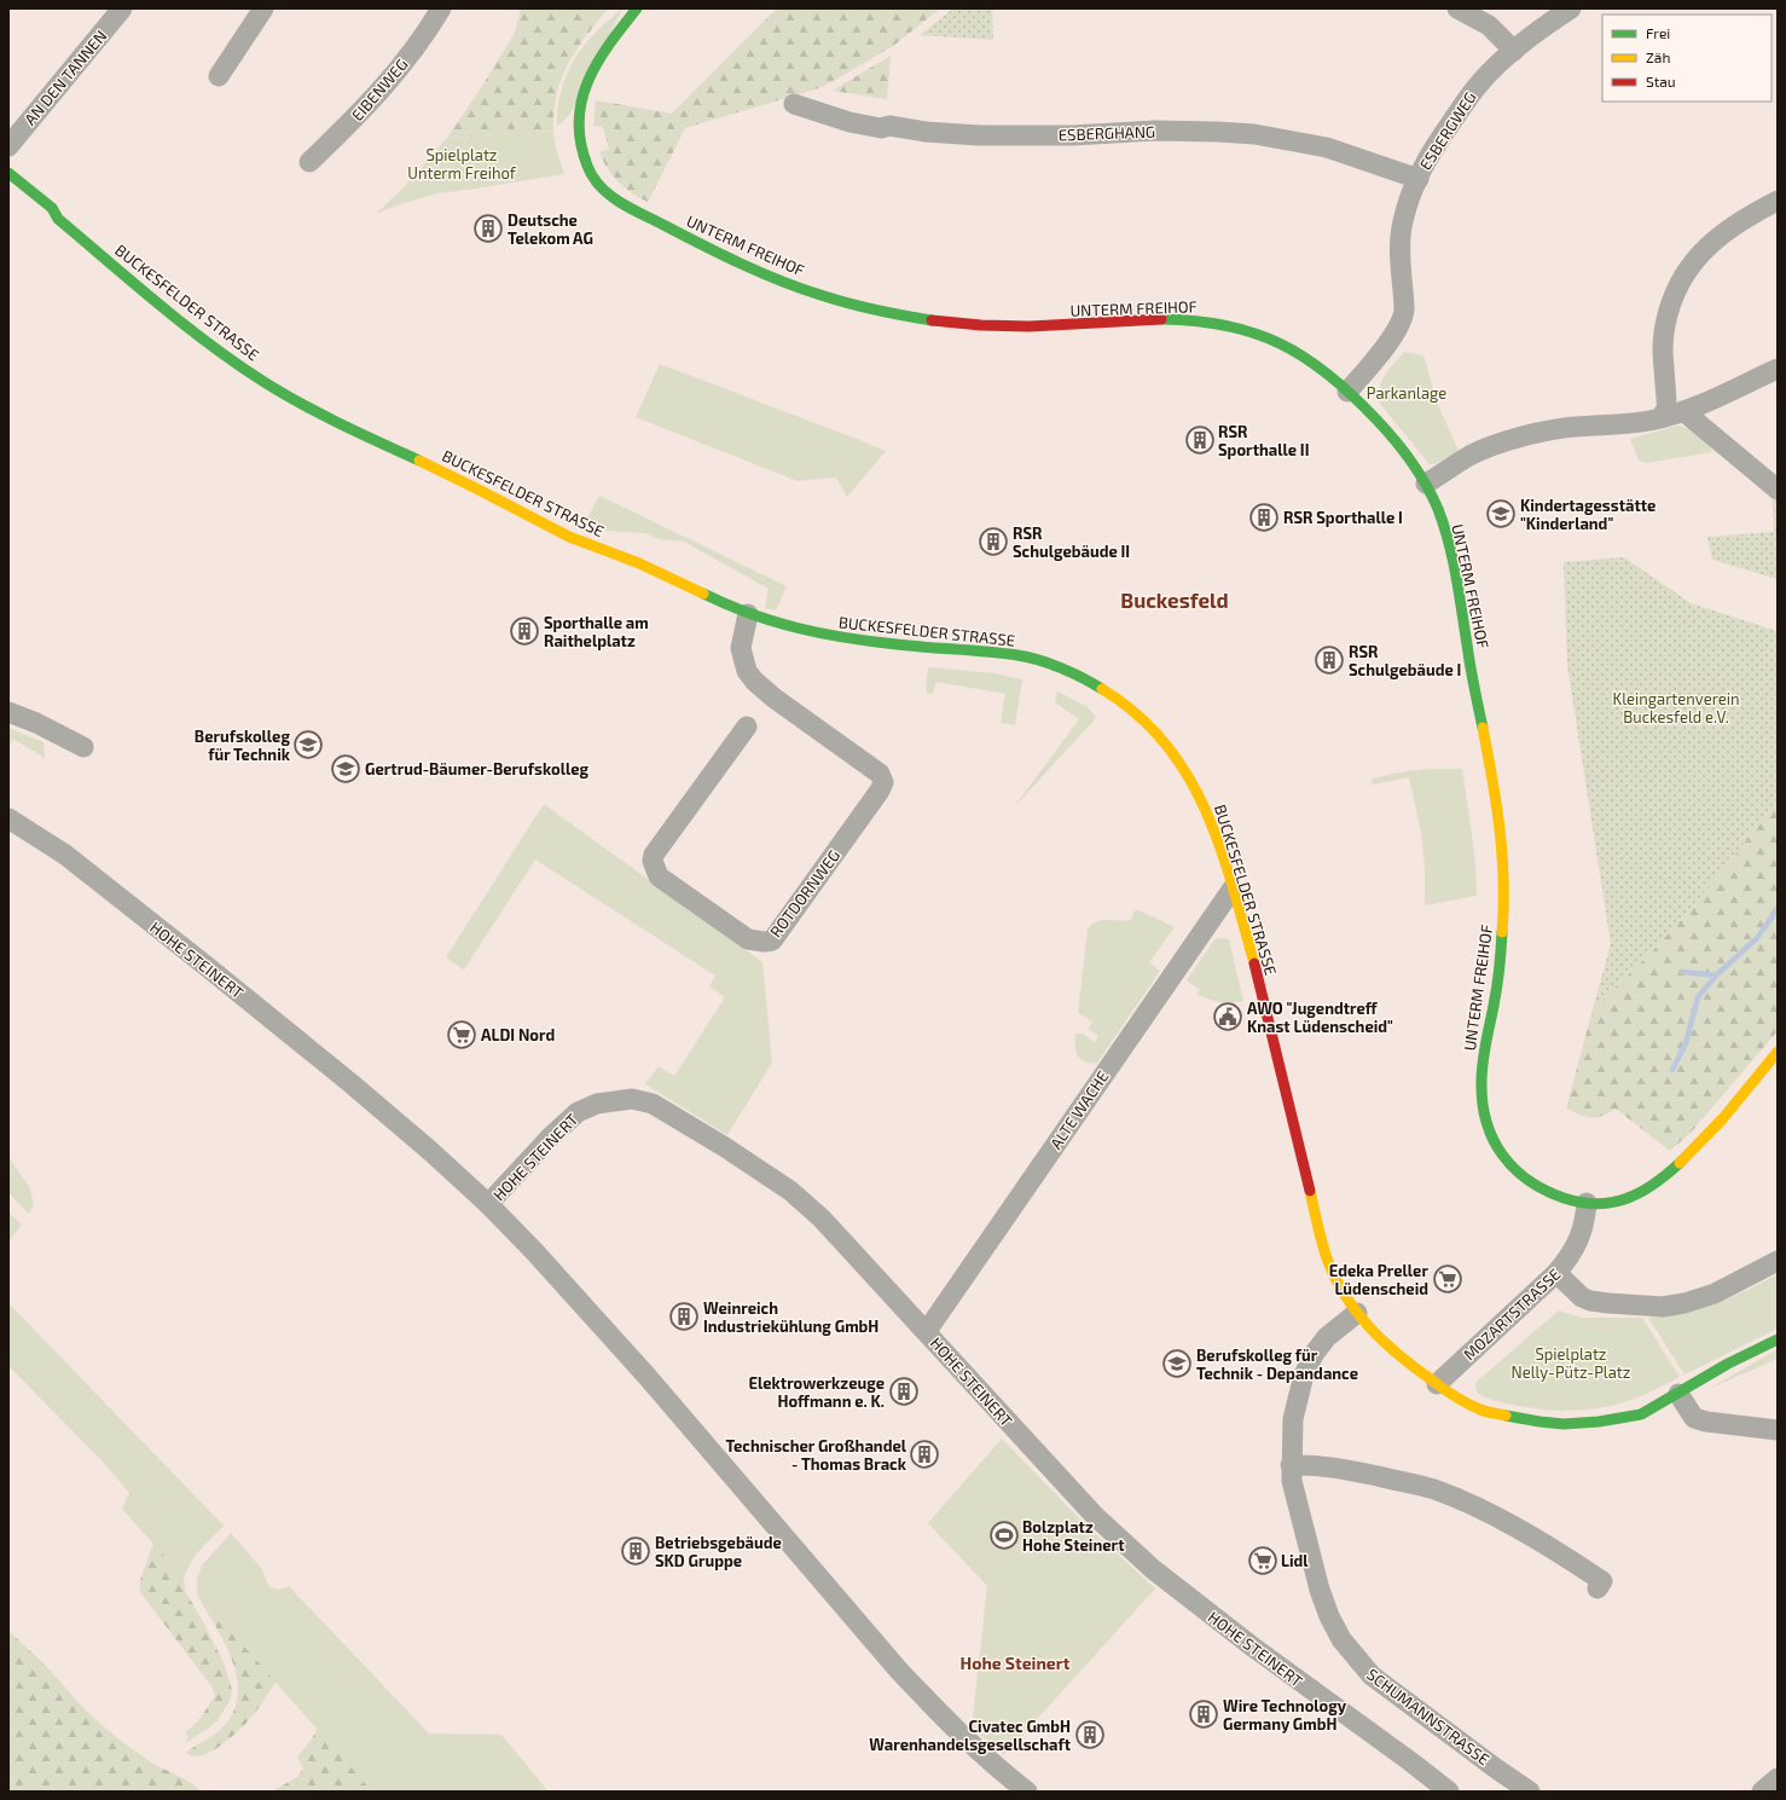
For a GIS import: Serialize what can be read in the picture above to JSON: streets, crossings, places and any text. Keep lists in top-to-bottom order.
{
  "streets": {
    "street": [
      "AN DEN TANNEN",
      "EIBENWEG",
      "ESBERGWEG",
      "ESBERGHANG",
      "UNTERM FREIHOF",
      "BUCKESFELDER STRASSE",
      "ROTDORNWEG",
      "HOHE STEINERT",
      "ALTE WACHE",
      "MOZARTSTRASSE",
      "SCHUMANNSTRASSE"
    ]
  },
  "crossings": [
    ["ESBERGWEG", "ESBERGHANG"],
    ["ESBERGWEG", "UNTERM FREIHOF"],
    ["UNTERM FREIHOF", "MOZARTSTRASSE"],
    ["BUCKESFELDER STRASSE", "ROTDORNWEG"],
    ["BUCKESFELDER STRASSE", "ALTE WACHE"],
    ["BUCKESFELDER STRASSE", "MOZARTSTRASSE"],
    ["BUCKESFELDER STRASSE", "SCHUMANNSTRASSE"],
    ["HOHE STEINERT", "ALTE WACHE"]
  ],
  "districts": ["Buckesfeld", "Hohe Steinert"],
  "parks": [
    "Spielplatz Unterm Freihof",
    "Parkanlage",
    "Kleingartenverein Buckesfeld e.V.",
    "Spielplatz Nelly-Pütz-Platz"
  ],
  "places": {
    "building": [
      "Deutsche Telekom AG",
      "RSR Sporthalle II",
      "RSR Sporthalle I",
      "RSR Schulgebäude II",
      "Sporthalle am Raithelplatz",
      "RSR Schulgebäude I",
      "Weinreich Industriekühlung GmbH",
      "Elektrowerkzeuge Hoffmann e. K.",
      "Technischer Großhandel - Thomas Brack",
      "Betriebsgebäude SKD Gruppe",
      "Wire Technology Germany GmbH",
      "Civatec GmbH Warenhandelsgesellschaft"
    ],
    "school or university": [
      "Kindertagesstätte \"Kinderland\"",
      "Berufskolleg für Technik",
      "Gertrud-Bäumer-Berufskolleg",
      "Berufskolleg für Technik - Depandance"
    ],
    "public building": ["AWO \"Jugendtreff Knast Lüdenscheid\""],
    "supermarket": ["ALDI Nord", "Edeka Preller Lüdenscheid", "Lidl"],
    "sports": ["Bolzplatz Hohe Steinert"]
  },
  "legend": ["Frei", "Zäh", "Stau"]
}
